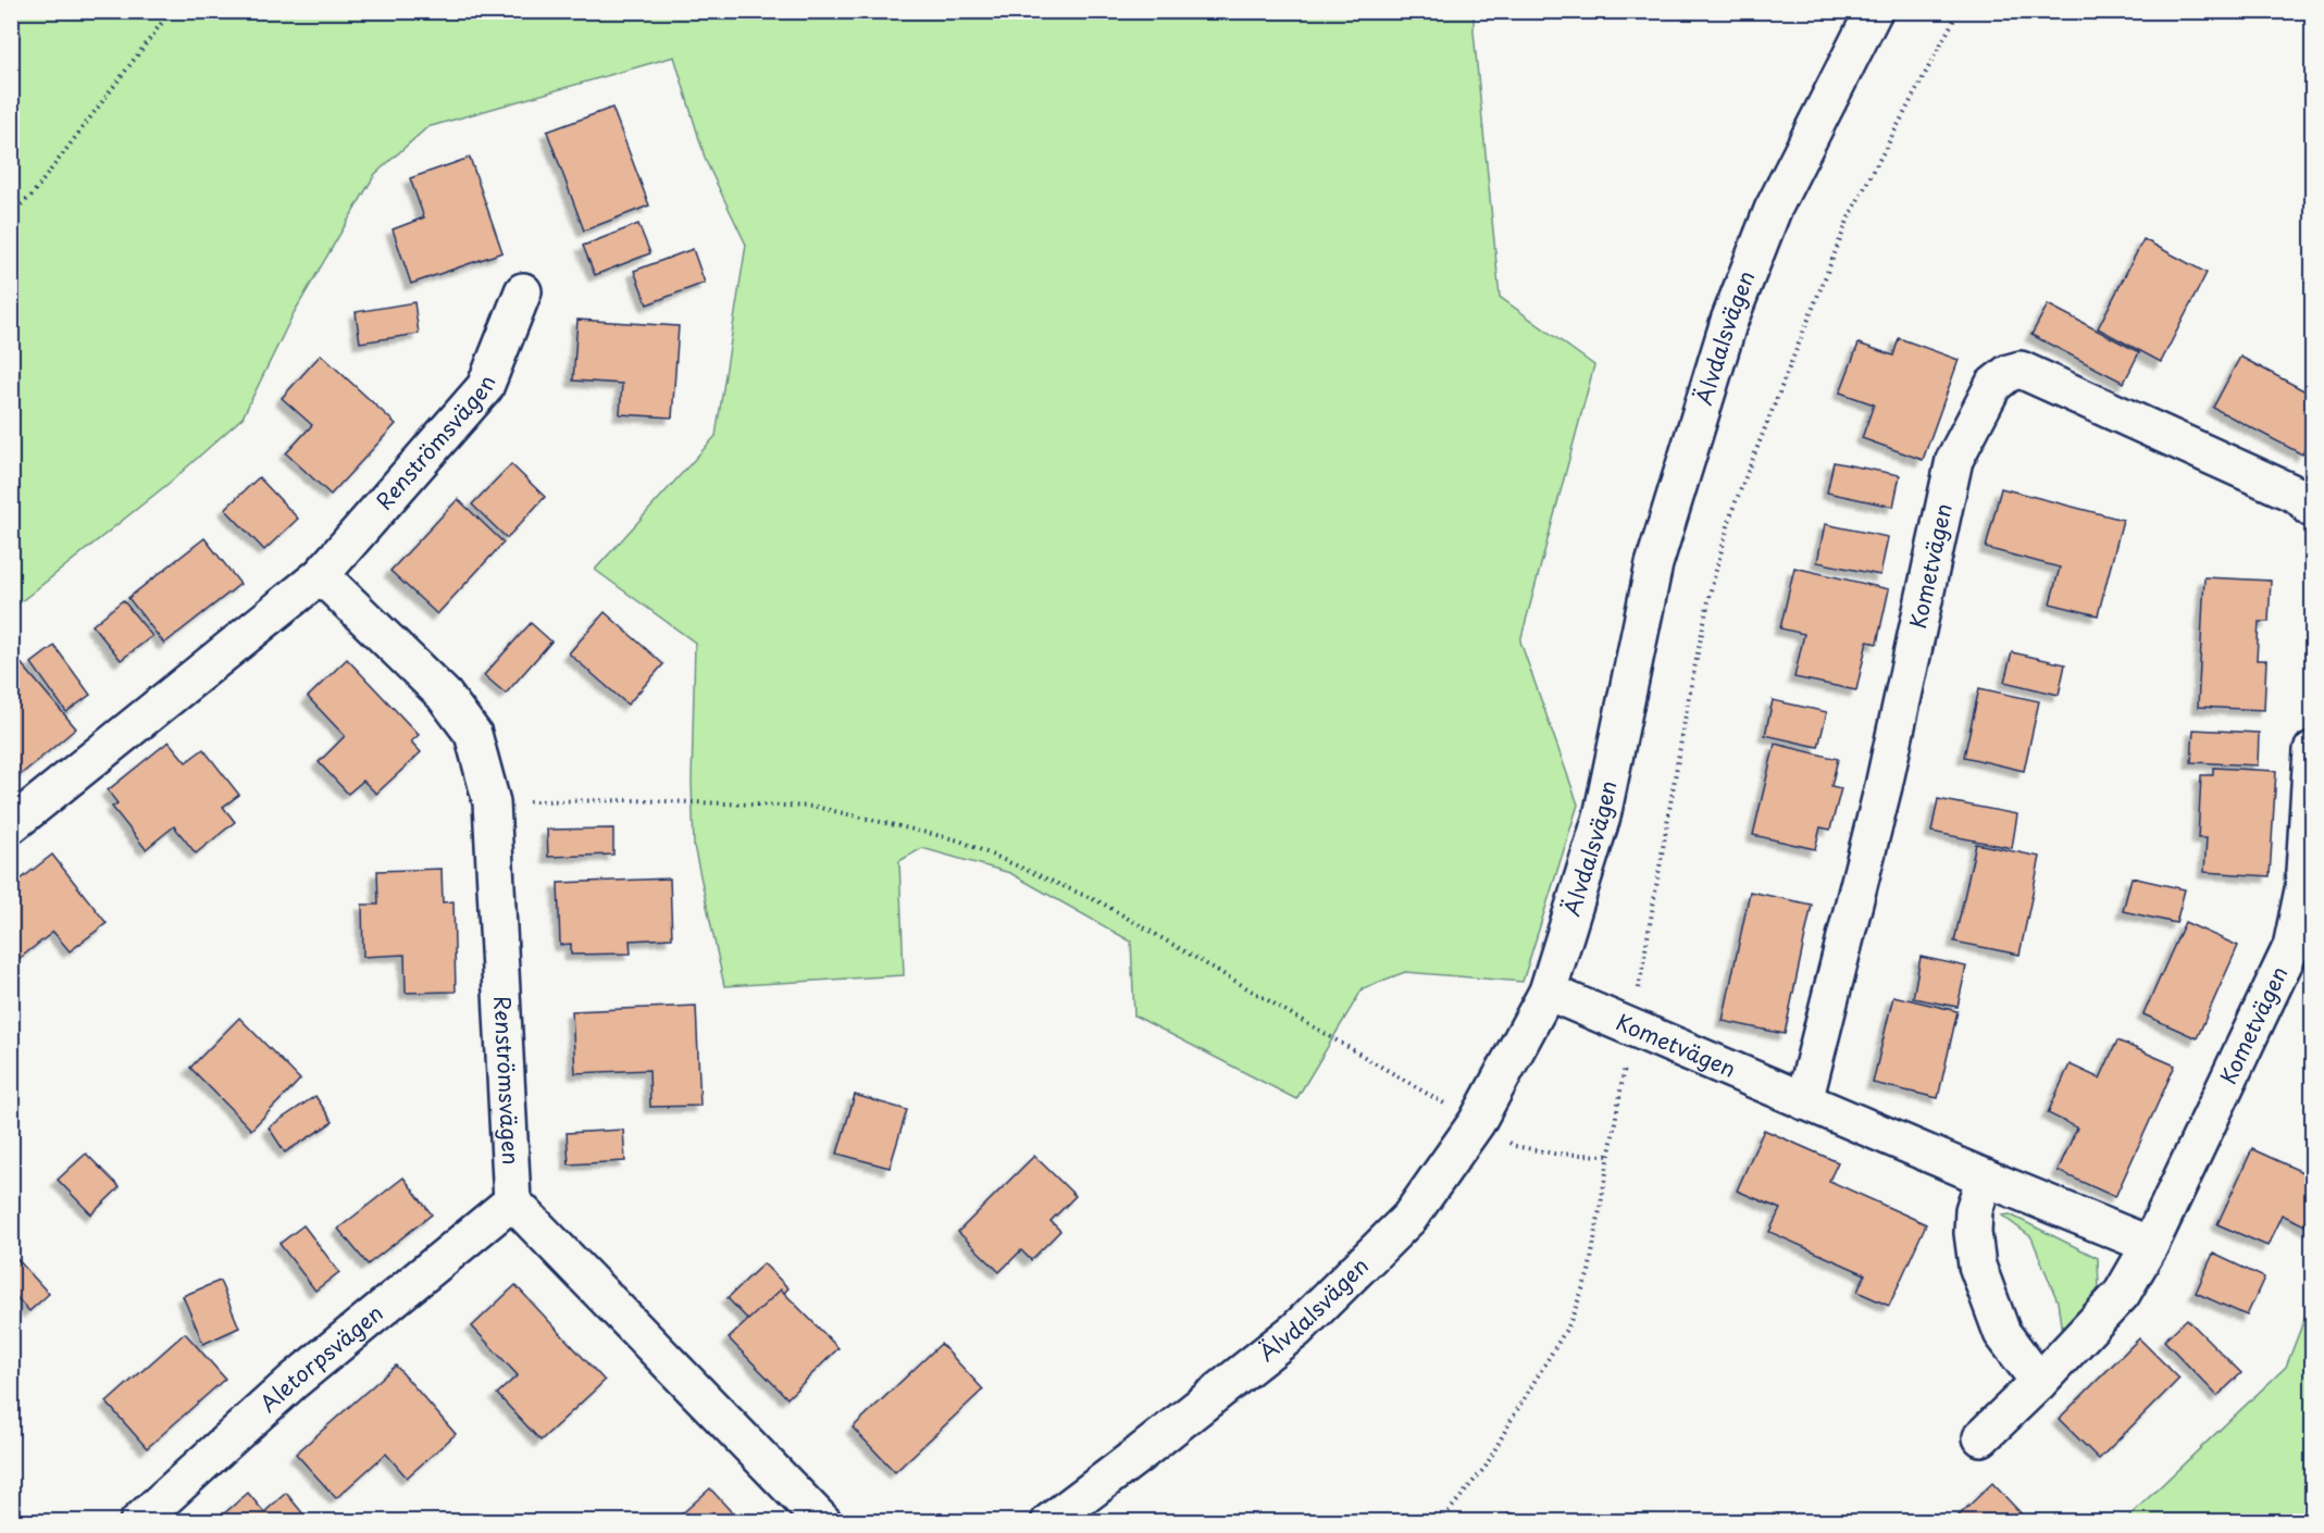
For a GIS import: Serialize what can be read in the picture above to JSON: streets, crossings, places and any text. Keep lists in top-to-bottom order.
{
  "streets": {
    "street": [
      "Älvdalsvägen",
      "Renströmsvägen",
      "Kometvägen",
      "Aletorpsvägen"
    ]
  },
  "crossings": [
    ["Älvdalsvägen", "Kometvägen"],
    ["Renströmsvägen", "Aletorpsvägen"]
  ]
}
